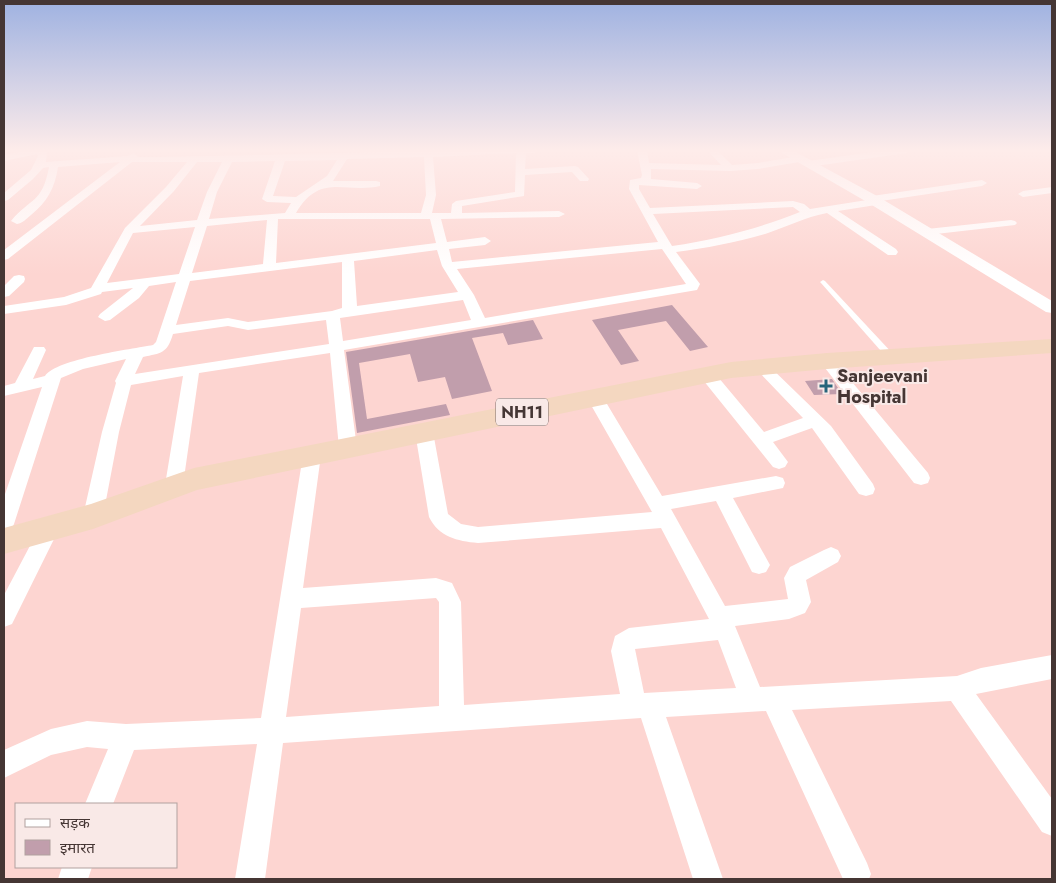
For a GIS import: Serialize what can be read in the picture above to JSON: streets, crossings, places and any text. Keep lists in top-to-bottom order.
{
  "streets": {
    "highway": ["NH11"]
  },
  "places": {
    "health": ["Sanjeevani Hospital"]
  },
  "legend": ["सड़क", "इमारत"]
}
